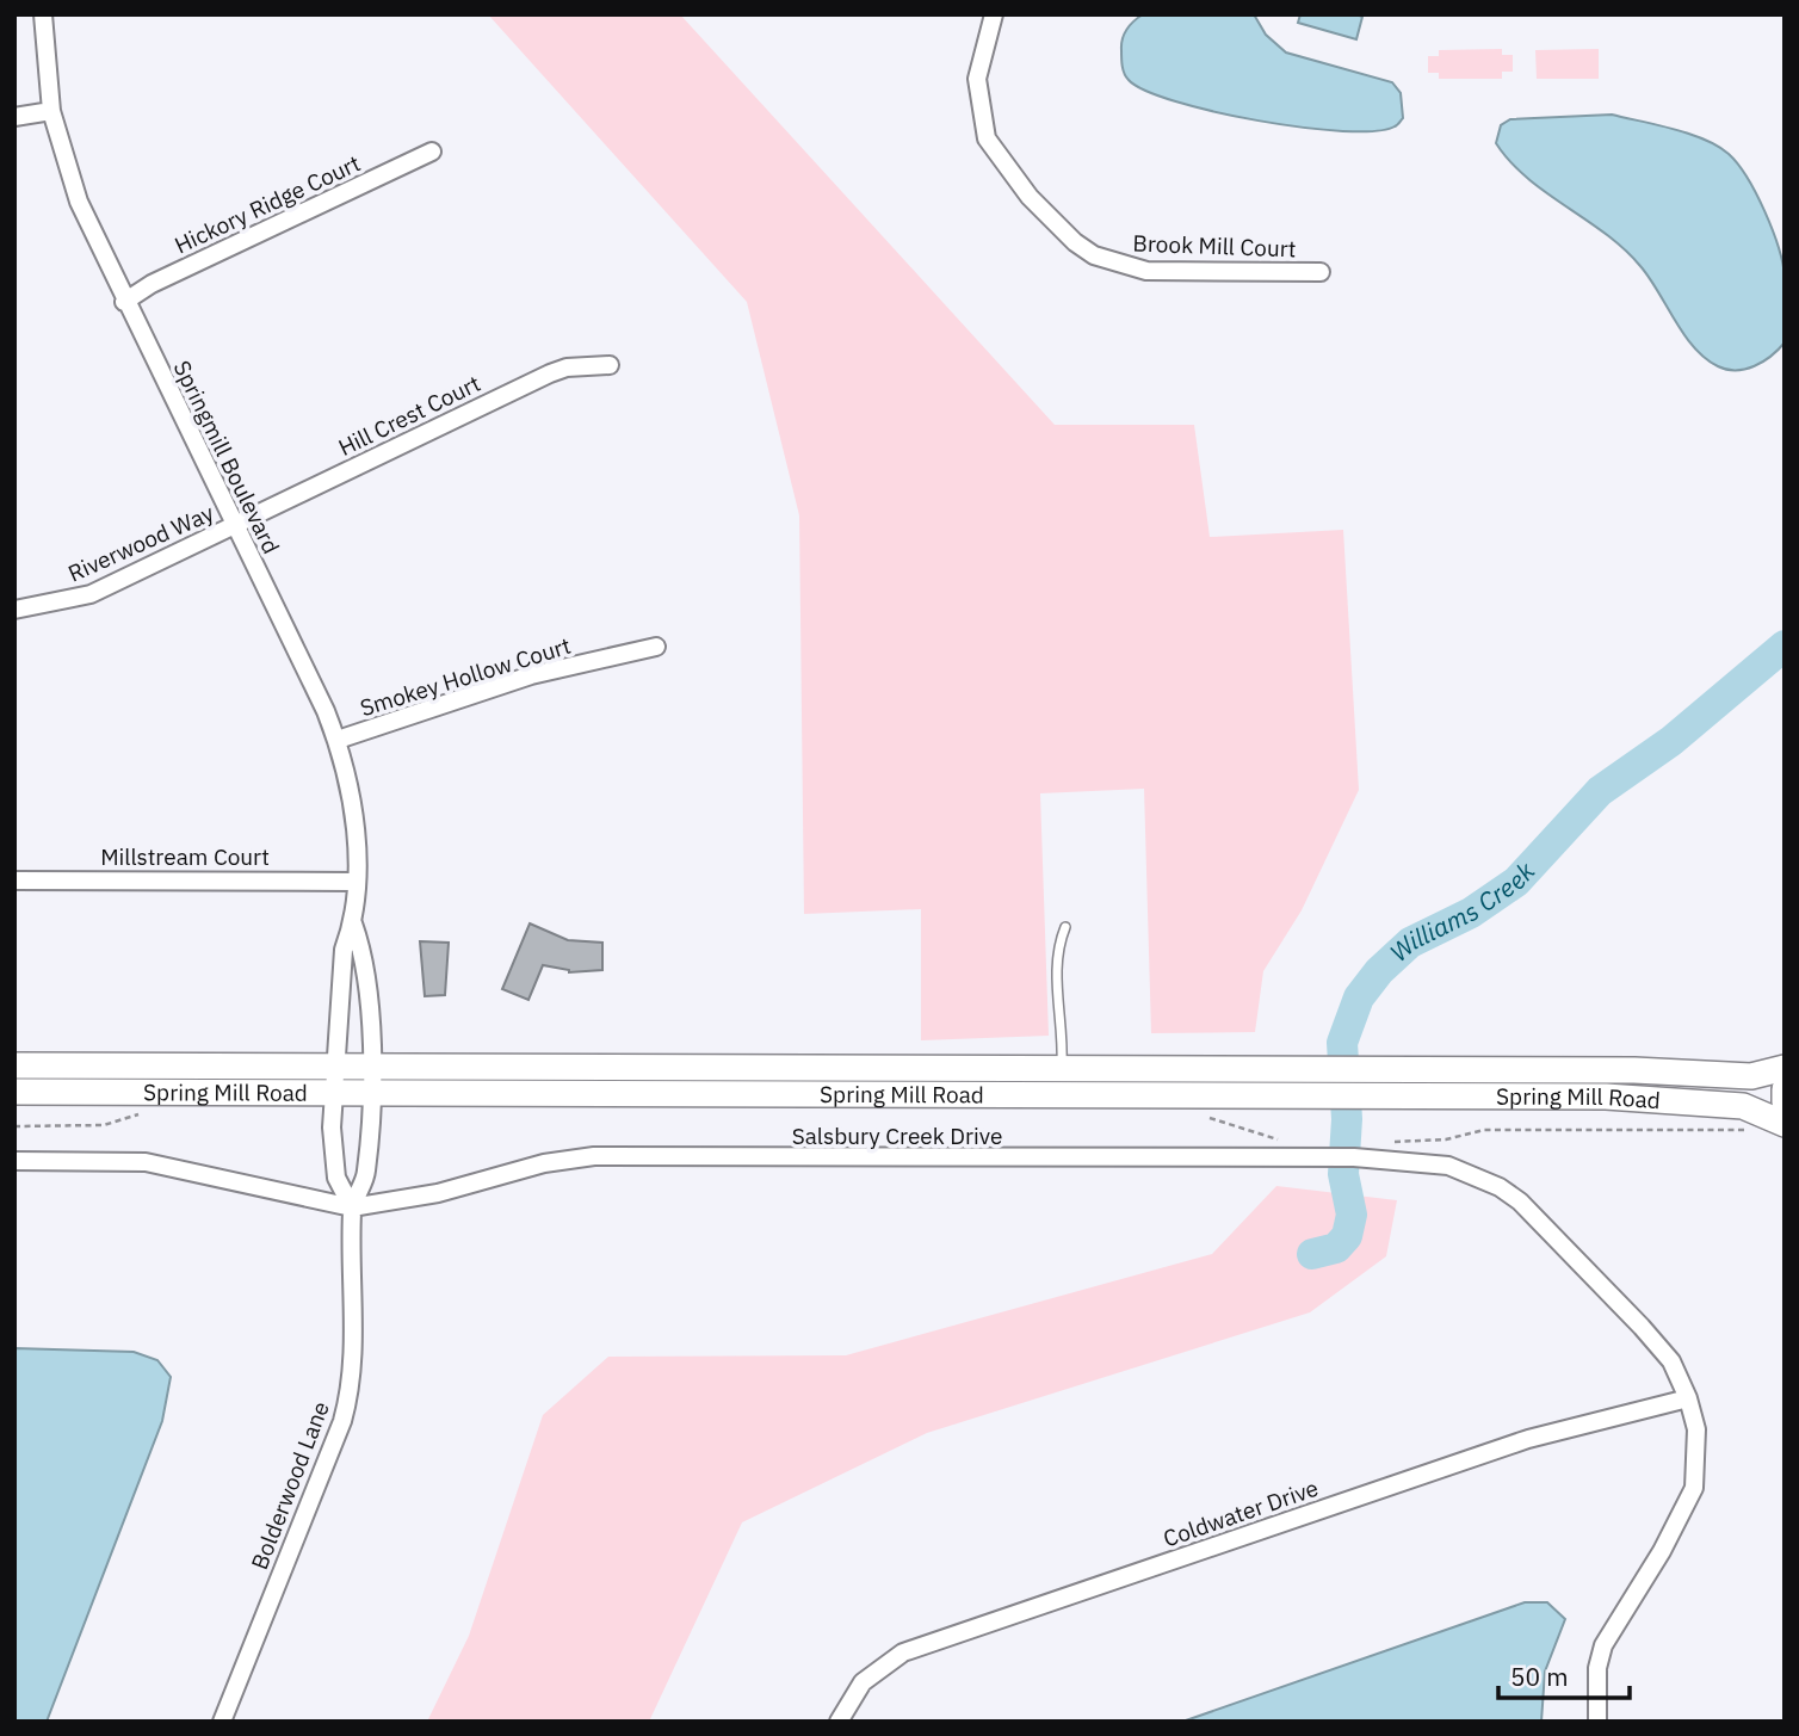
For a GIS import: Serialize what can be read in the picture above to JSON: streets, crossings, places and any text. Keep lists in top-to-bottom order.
{
  "streets": {
    "street": [
      "Hickory Ridge Court",
      "Brook Mill Court",
      "Hill Crest Court",
      "Springmill Boulevard",
      "Riverwood Way",
      "Smokey Hollow Court",
      "Millstream Court",
      "Spring Mill Road",
      "Salsbury Creek Drive",
      "Bolderwood Lane",
      "Coldwater Drive"
    ]
  },
  "crossings": [
    ["Hickory Ridge Court", "Springmill Boulevard"],
    ["Hill Crest Court", "Springmill Boulevard"],
    ["Hill Crest Court", "Riverwood Way"],
    ["Springmill Boulevard", "Riverwood Way"],
    ["Springmill Boulevard", "Smokey Hollow Court"],
    ["Springmill Boulevard", "Millstream Court"],
    ["Springmill Boulevard", "Spring Mill Road"],
    ["Springmill Boulevard", "Bolderwood Lane"],
    ["Spring Mill Road", "Bolderwood Lane"],
    ["Salsbury Creek Drive", "Bolderwood Lane"],
    ["Salsbury Creek Drive", "Coldwater Drive"]
  ],
  "water": ["Williams Creek"],
  "scale_bar": "50 m"
}
